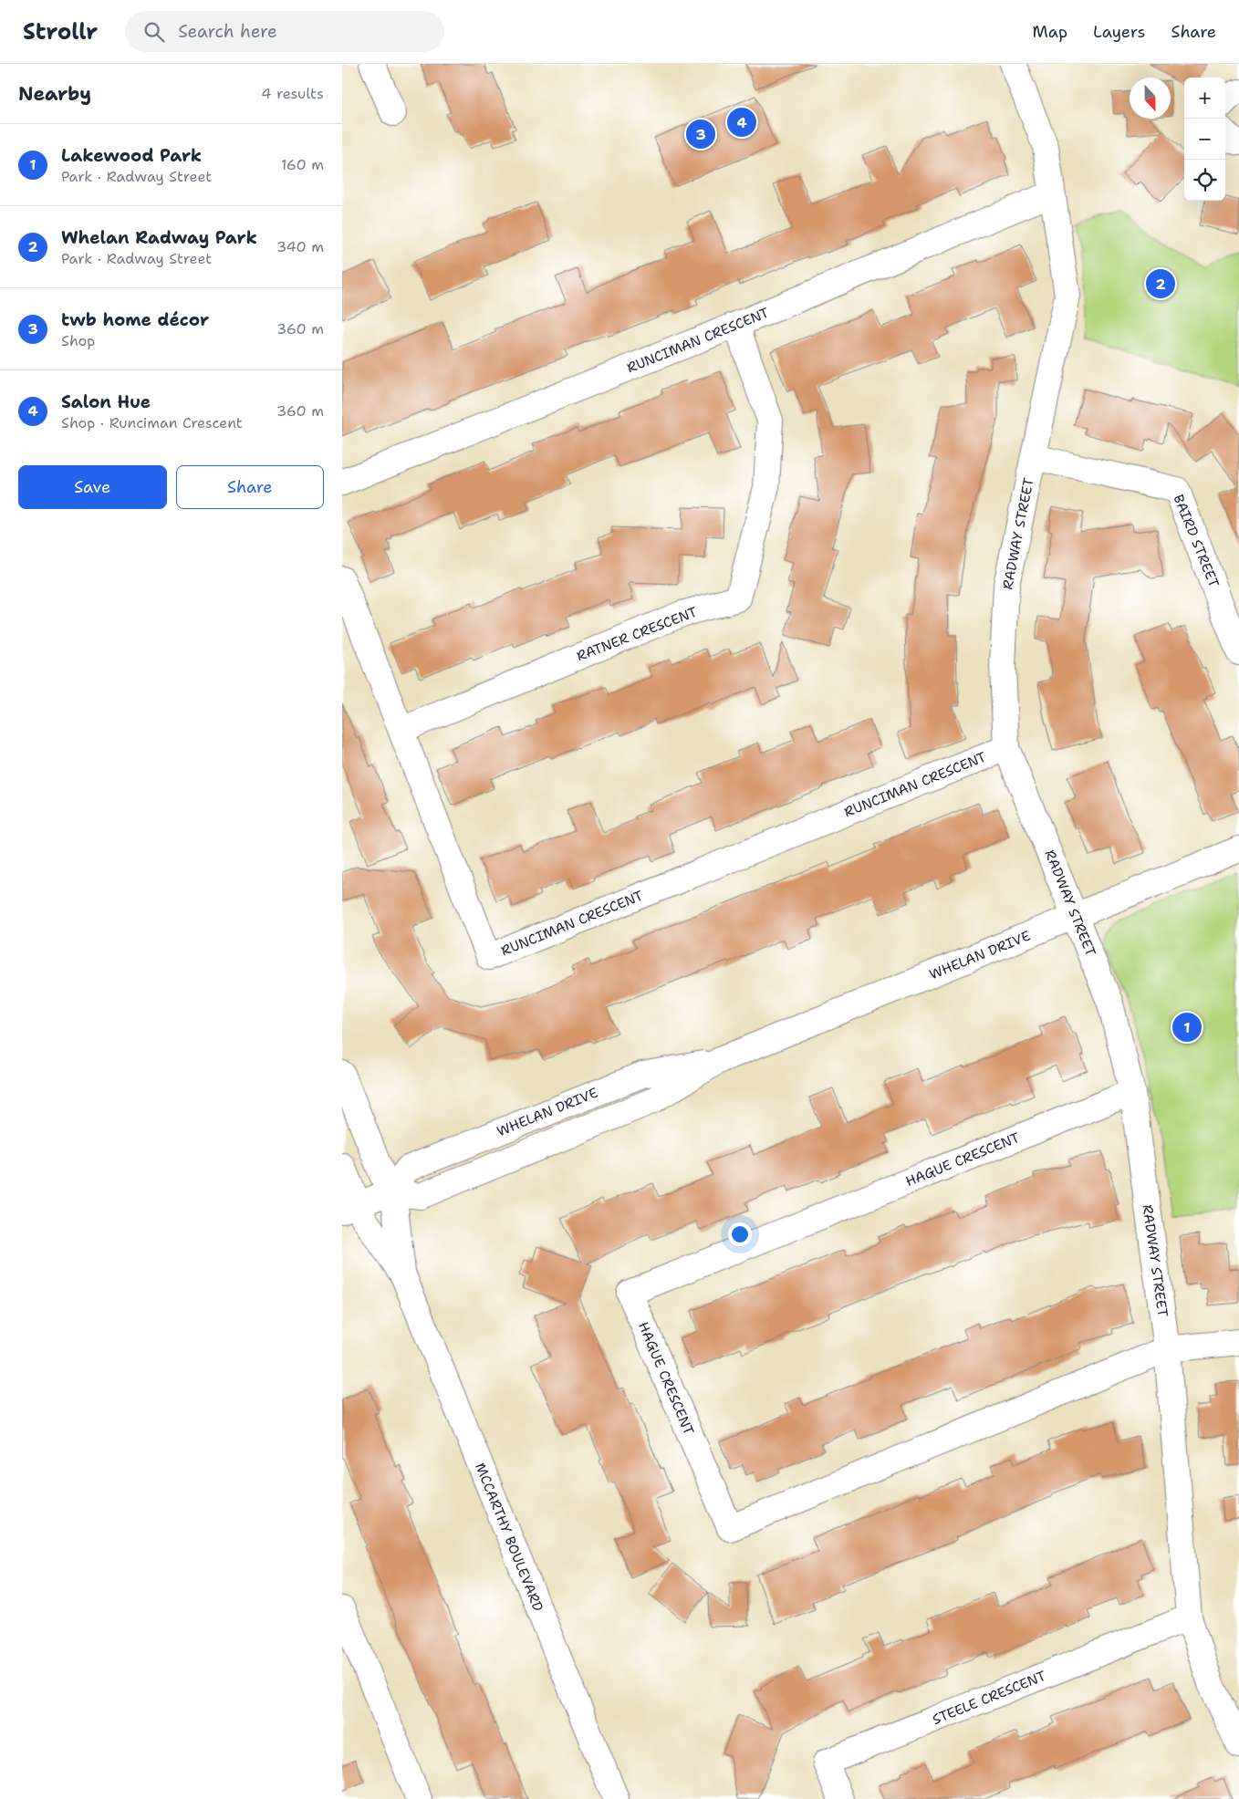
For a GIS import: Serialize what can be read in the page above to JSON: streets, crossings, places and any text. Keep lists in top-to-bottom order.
{
  "streets": {
    "street": [
      "RUNCIMAN CRESCENT",
      "RADWAY STREET",
      "BAIRD STREET",
      "RATNER CRESCENT",
      "WHELAN DRIVE",
      "HAGUE CRESCENT",
      "MCCARTHY BOULEVARD",
      "STEELE CRESCENT"
    ]
  },
  "crossings": [
    ["RUNCIMAN CRESCENT", "RADWAY STREET"],
    ["RUNCIMAN CRESCENT", "RATNER CRESCENT"],
    ["RADWAY STREET", "BAIRD STREET"],
    ["RADWAY STREET", "WHELAN DRIVE"],
    ["RADWAY STREET", "HAGUE CRESCENT"],
    ["RADWAY STREET", "STEELE CRESCENT"],
    ["WHELAN DRIVE", "MCCARTHY BOULEVARD"]
  ],
  "north": "bottom",
  "page": {
    "header": "Strollr",
    "search": "Search here",
    "nav": ["Map", "Layers", "Share"],
    "heading": ["Nearby", "4 results"],
    "map_buttons": ["+", "−"],
    "pins": [
      "4",
      "3",
      "2",
      "1"
    ],
    "list": [
      {
        "mark": "1",
        "name": "Lakewood Park",
        "note": "Park · Radway Street",
        "value": "160 m"
      },
      {
        "mark": "2",
        "name": "Whelan Radway Park",
        "note": "Park · Radway Street",
        "value": "340 m"
      },
      {
        "mark": "3",
        "name": "twb home décor",
        "note": "Shop",
        "value": "360 m"
      },
      {
        "mark": "4",
        "name": "Salon Hue",
        "note": "Shop · Runciman Crescent",
        "value": "360 m"
      }
    ],
    "buttons": ["Save", "Share"]
  }
}
